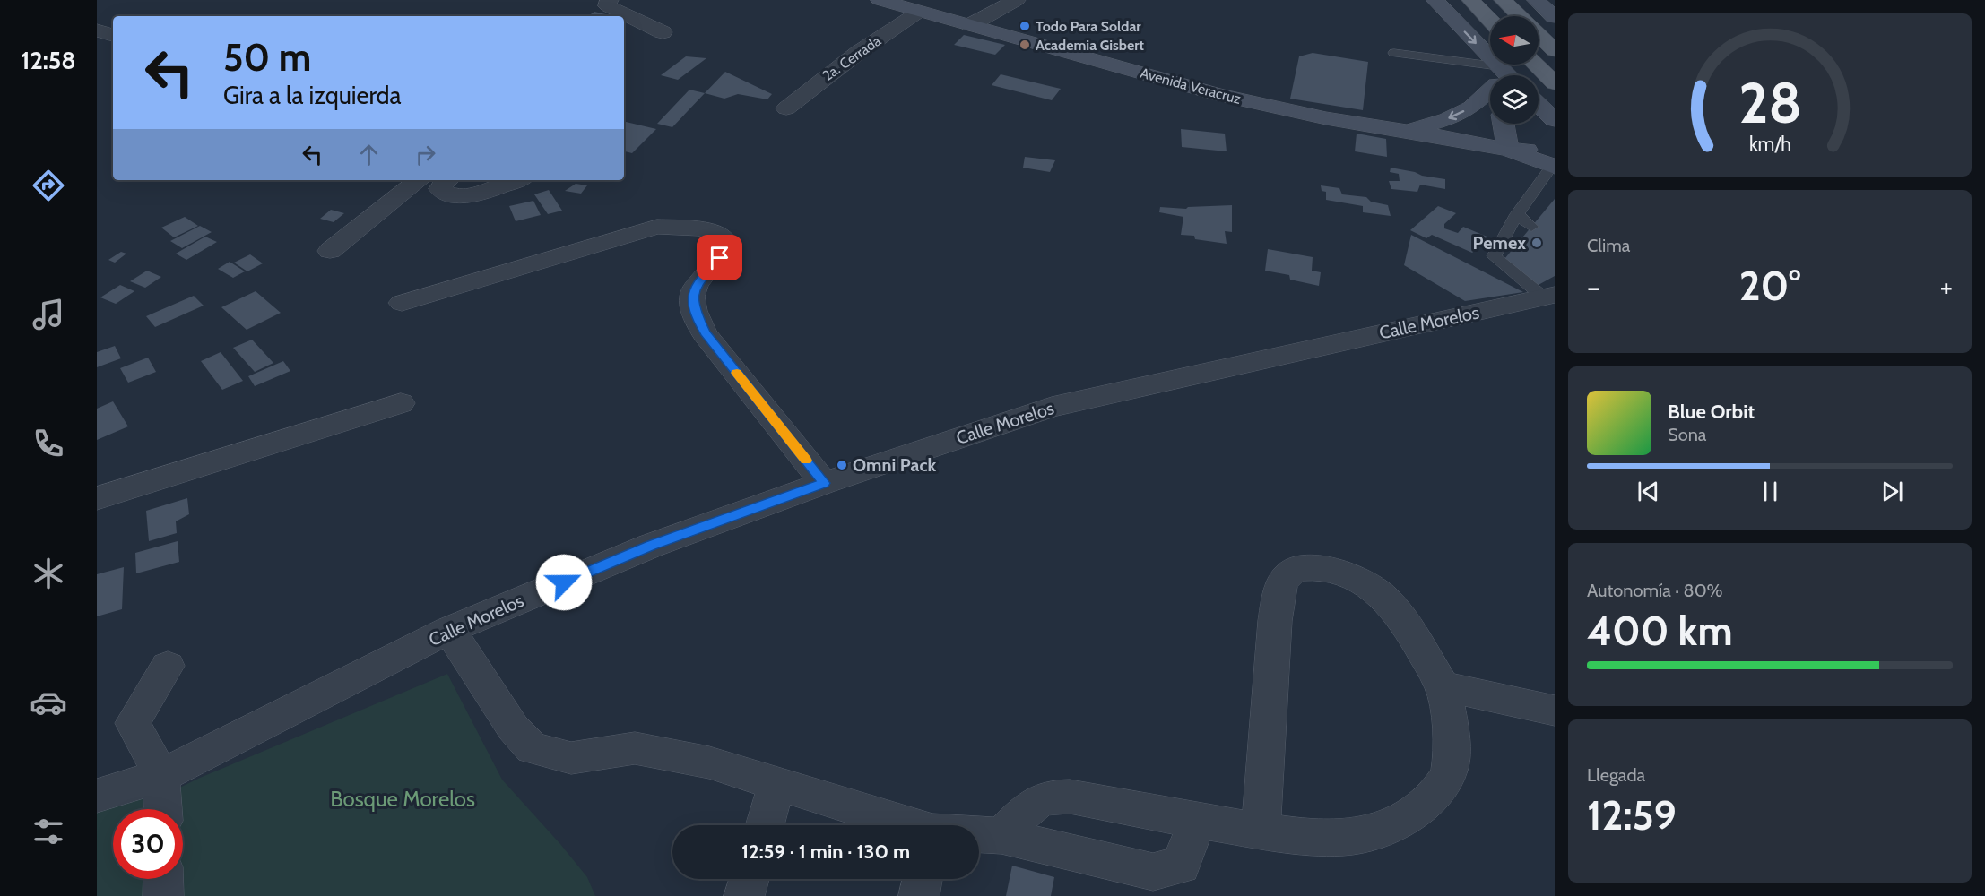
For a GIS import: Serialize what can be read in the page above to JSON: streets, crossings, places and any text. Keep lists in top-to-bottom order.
{
  "streets": {
    "street": ["2a. Cerrada", "Avenida Veracruz", "Calle Morelos"]
  },
  "crossings": [
    ["2a. Cerrada", "Avenida Veracruz"]
  ],
  "parks": ["Bosque Morelos"],
  "places": [
    "Todo Para Soldar",
    "Academia Gisbert",
    "Pemex",
    "Omni Pack"
  ],
  "north": "left",
  "page": {
    "tabs": "12:58",
    "turn": ["50 m", "Gira a la izquierda"],
    "tile": [
      "Clima",
      ["Autonomía · 80%", "400 km"],
      ["Llegada", "12:59"]
    ],
    "heat": ["−", "20°", "+"],
    "song": ["Blue Orbit", "Sona"],
    "limit": "30",
    "trip": "12:59 · 1 min · 130 m",
    "gauge": ["28", "km/h"]
  }
}
